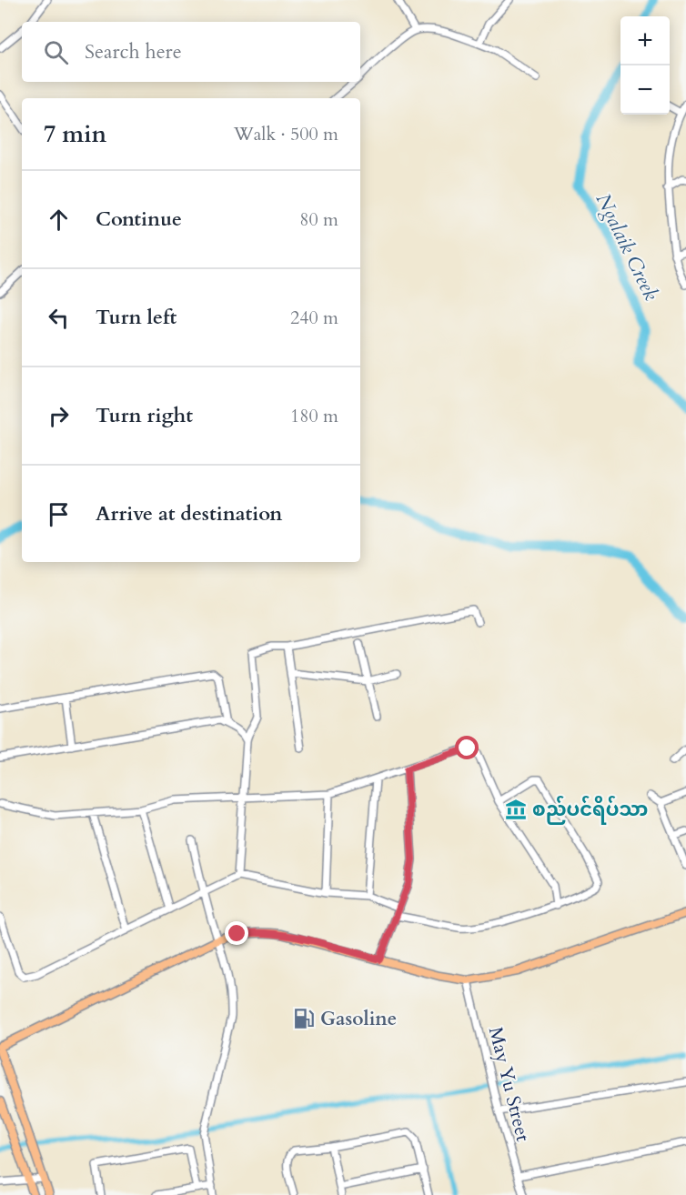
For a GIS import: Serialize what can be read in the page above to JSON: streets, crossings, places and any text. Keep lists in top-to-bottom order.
{
  "streets": {
    "street": ["May Yu Street"]
  },
  "water": ["Ngalaik Creek"],
  "places": {
    "museum": ["စည်ပင်ရိပ်သာ"],
    "fuel station": ["Gasoline"]
  },
  "page": {
    "map_buttons": ["+", "−"],
    "search": "Search here",
    "heading": ["7 min", "Walk · 500 m"],
    "list": [
      ["Continue", "80 m"],
      ["Turn left", "240 m"],
      ["Turn right", "180 m"],
      "Arrive at destination"
    ]
  }
}
